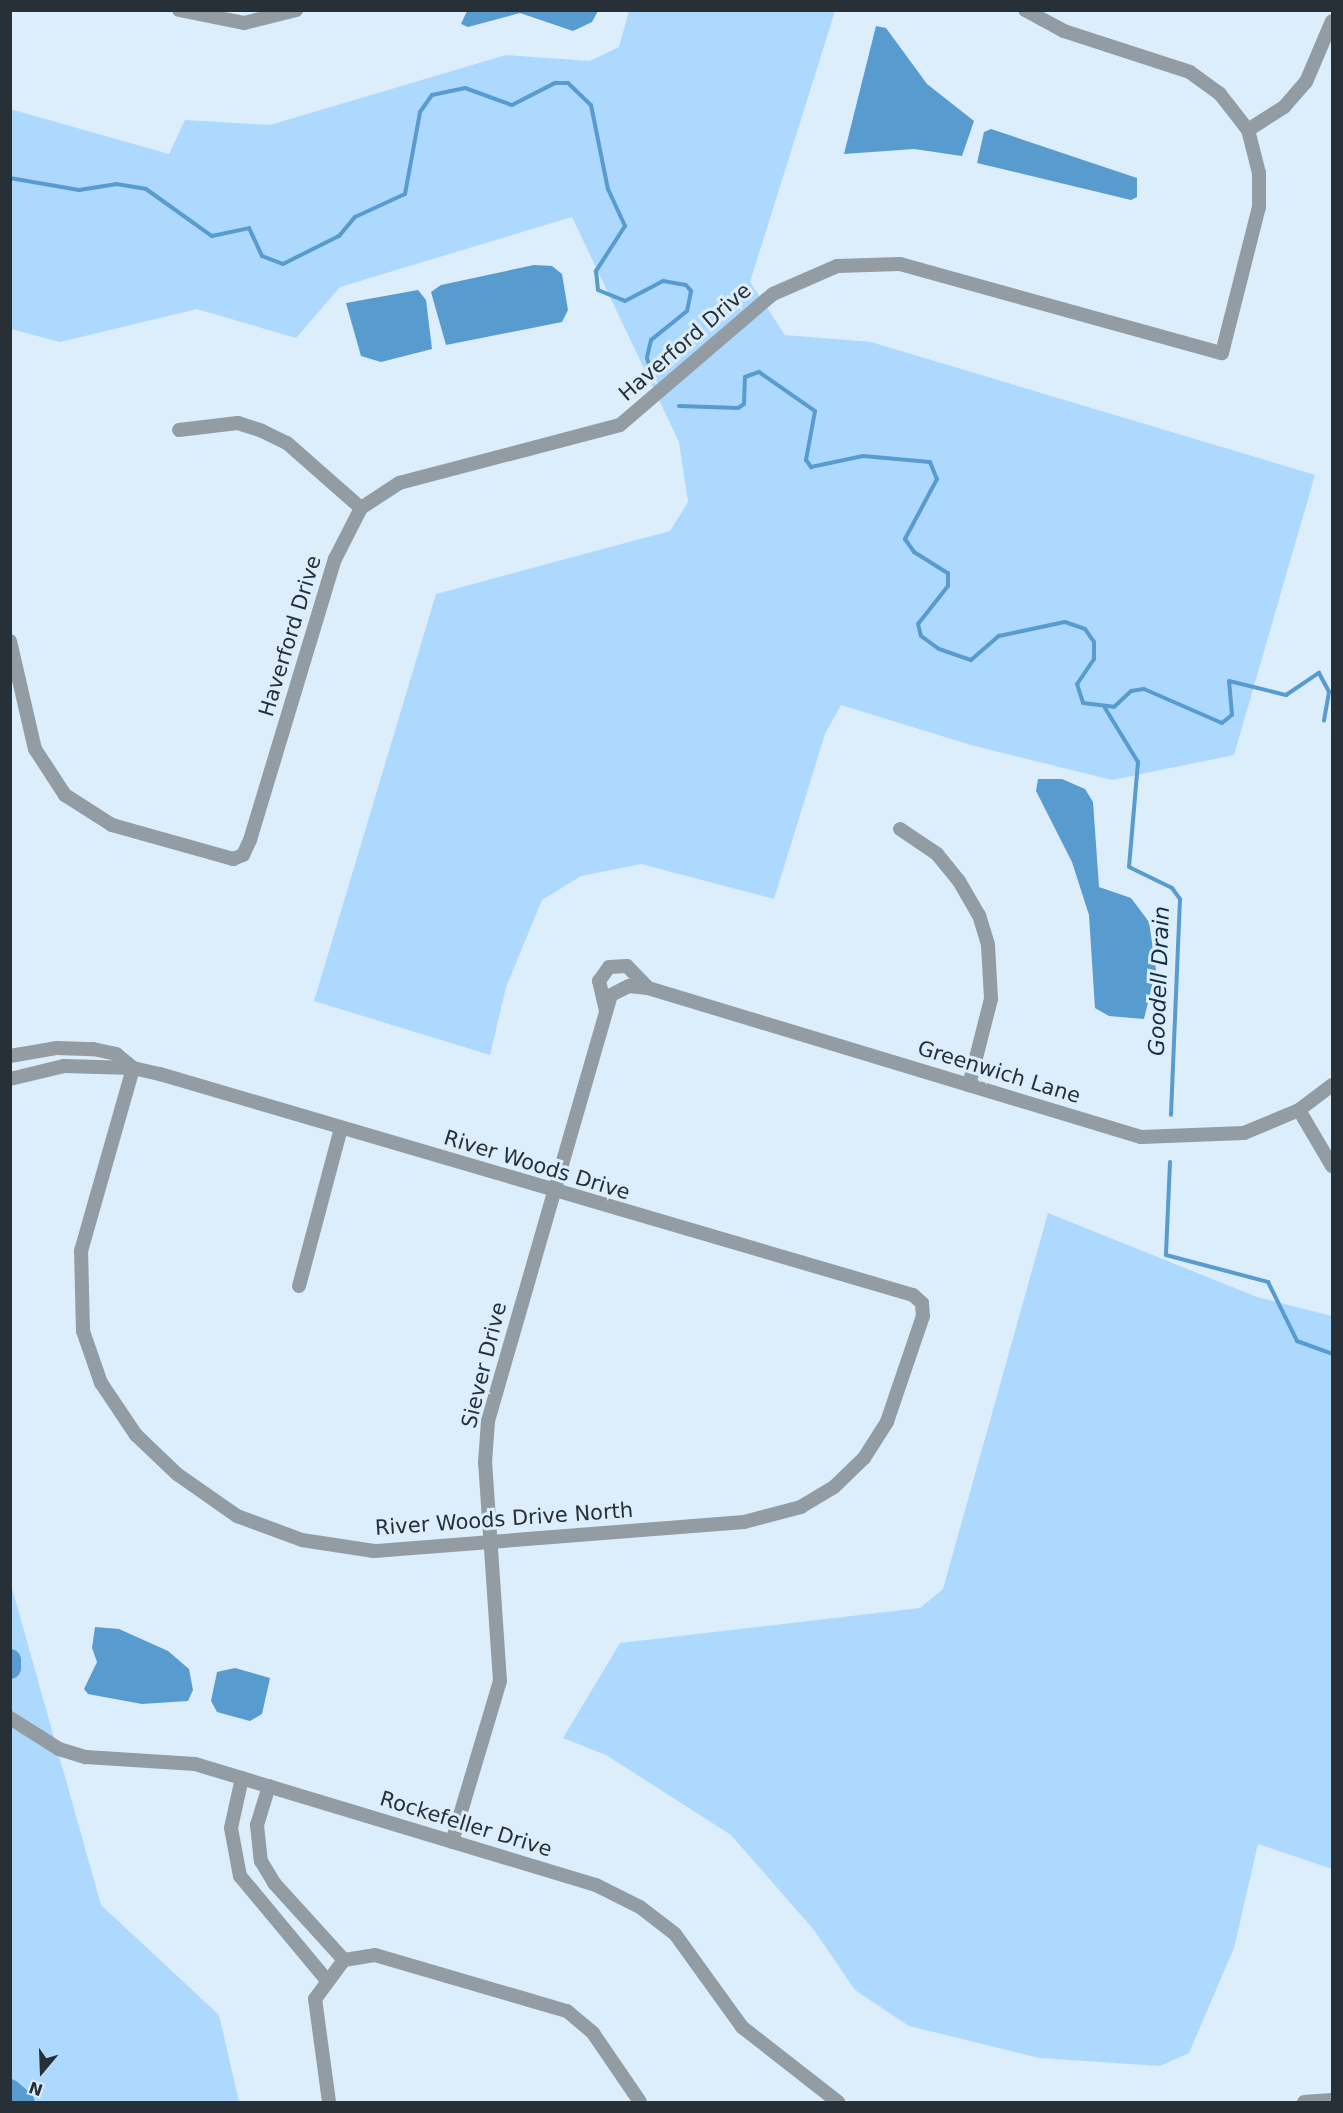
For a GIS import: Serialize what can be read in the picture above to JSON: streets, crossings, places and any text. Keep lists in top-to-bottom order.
{
  "streets": {
    "street": [
      "Haverford Drive",
      "Greenwich Lane",
      "River Woods Drive",
      "Siever Drive",
      "River Woods Drive North",
      "Rockefeller Drive"
    ]
  },
  "crossings": [
    ["Greenwich Lane", "Siever Drive"],
    ["River Woods Drive", "Siever Drive"],
    ["River Woods Drive", "River Woods Drive North"],
    ["Siever Drive", "River Woods Drive North"],
    ["Siever Drive", "Rockefeller Drive"]
  ],
  "water": ["Goodell Drain"],
  "north": "bottom"
}
